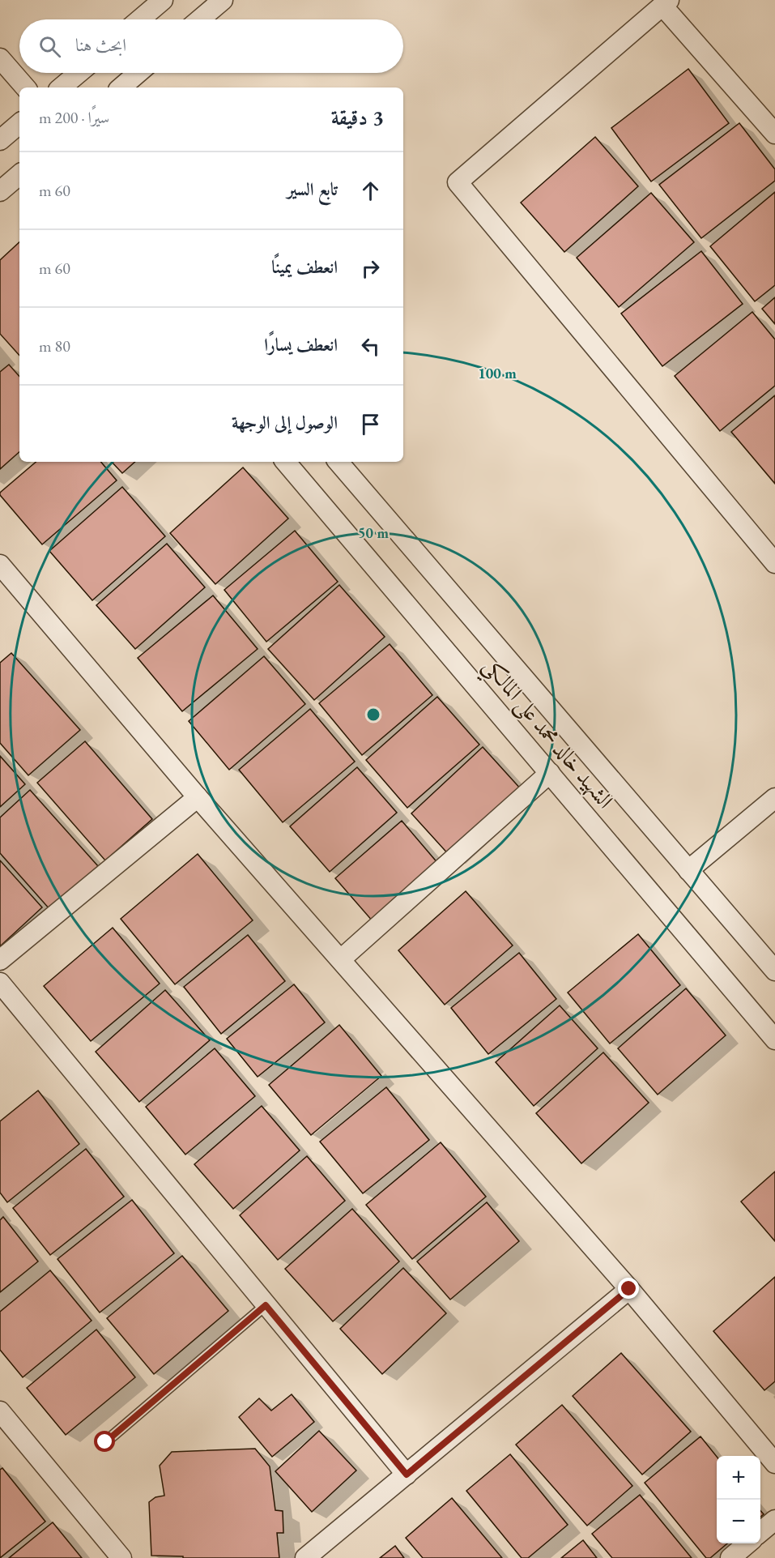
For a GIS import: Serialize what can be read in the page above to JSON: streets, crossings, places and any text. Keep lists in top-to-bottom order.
{
  "streets": {
    "street": ["الشهيد خالد محمد على المالكي"]
  },
  "page": {
    "search": "ابحث هنا",
    "heading": ["3 دقيقة", "سيرًا · 200 m"],
    "list": [
      ["تابع السير", "60 m"],
      ["انعطف يمينًا", "60 m"],
      ["انعطف يسارًا", "80 m"],
      "الوصول إلى الوجهة"
    ],
    "map_buttons": ["+", "−"]
  },
  "rings": ["100 m", "50 m"]
}
